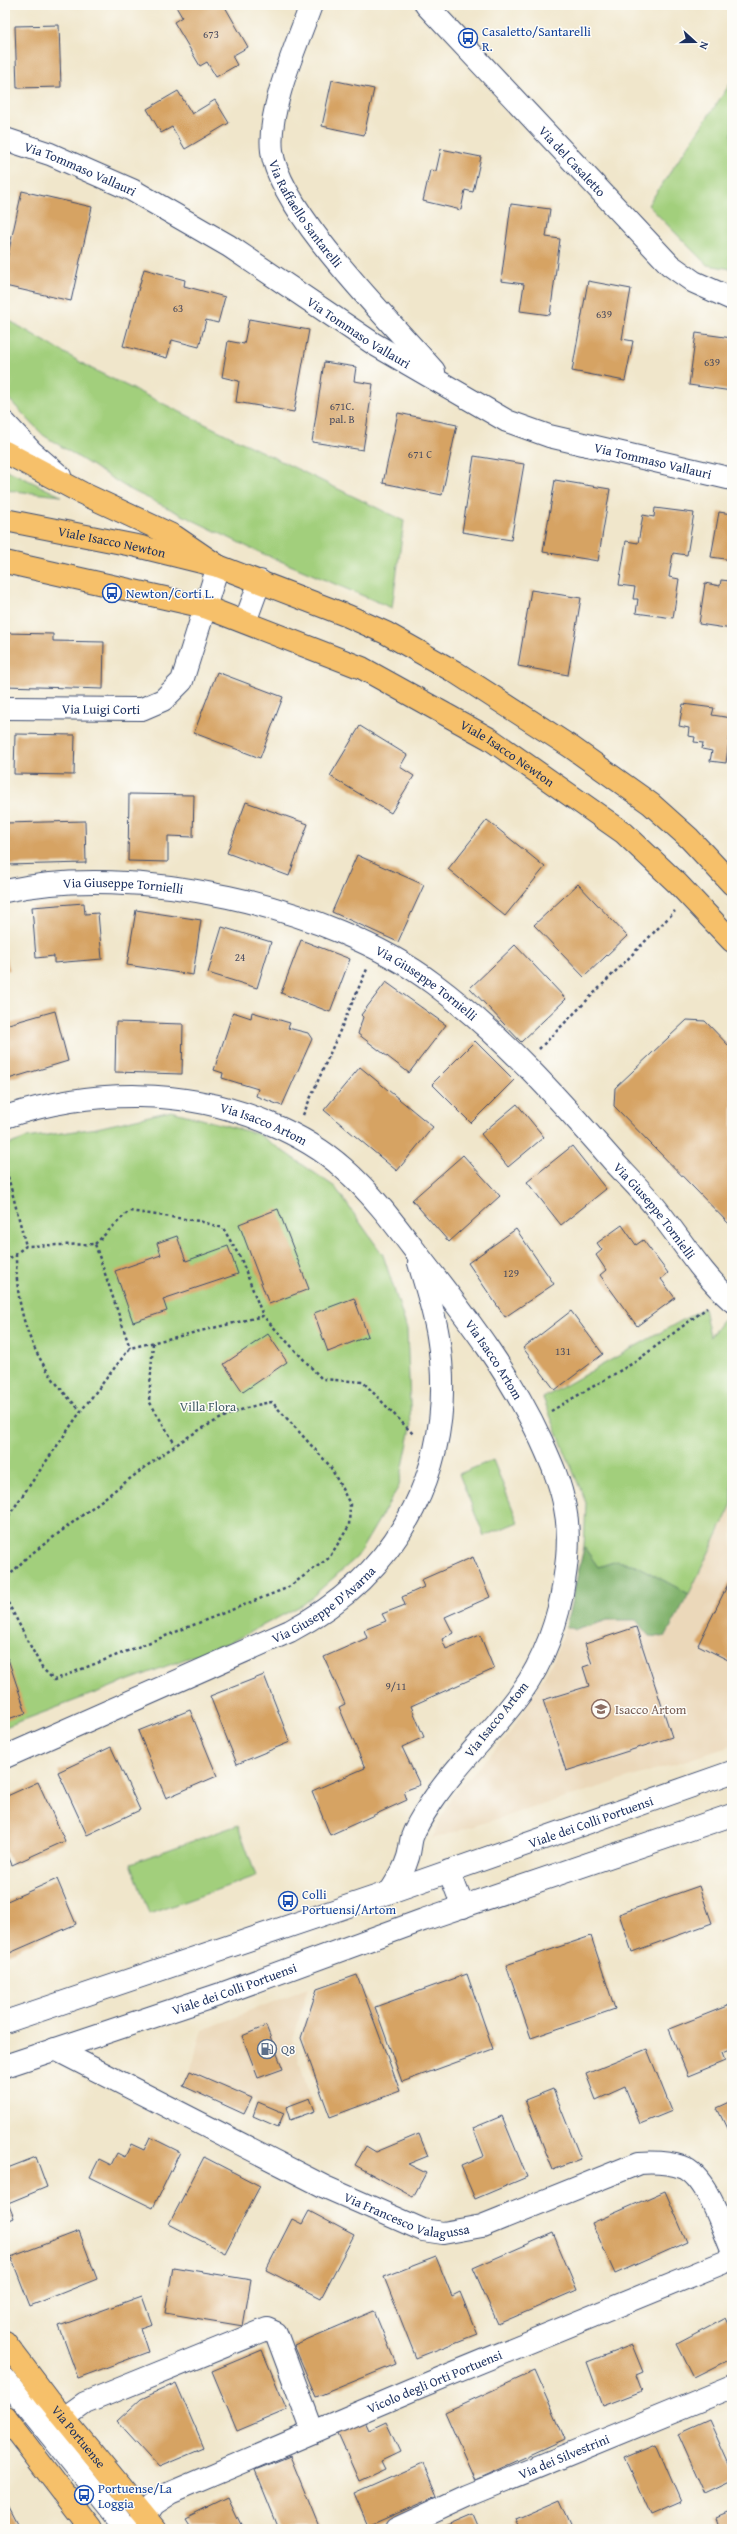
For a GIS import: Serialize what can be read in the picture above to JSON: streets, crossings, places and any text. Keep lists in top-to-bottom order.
{
  "streets": {
    "main road": ["Viale Isacco Newton", "Via Portuense"],
    "street": [
      "Via del Casaletto",
      "Via Tommaso Vallauri",
      "Via Raffaello Santarelli",
      "Via Luigi Corti",
      "Via Giuseppe Tornielli",
      "Via Isacco Artom",
      "Via Giuseppe D'Avarna",
      "Viale dei Colli Portuensi",
      "Via Francesco Valagussa",
      "Vicolo degli Orti Portuensi",
      "Via dei Silvestrini"
    ]
  },
  "crossings": [
    ["Via Tommaso Vallauri", "Via Raffaello Santarelli"],
    ["Viale Isacco Newton", "Via Luigi Corti"],
    ["Via Isacco Artom", "Via Giuseppe D'Avarna"],
    ["Via Isacco Artom", "Viale dei Colli Portuensi"],
    ["Viale dei Colli Portuensi", "Via Francesco Valagussa"],
    ["Vicolo degli Orti Portuensi", "Via Portuense"]
  ],
  "parks": ["Villa Flora"],
  "places": {
    "bus stop": [
      "Casaletto/Santarelli R.",
      "Newton/Corti L.",
      "Colli Portuensi/Artom",
      "Portuense/La Loggia"
    ],
    "school or university": ["Isacco Artom"],
    "fuel station": ["Q8"]
  },
  "house_numbers": [
    "673",
    "63",
    "639",
    "639",
    "671C. pal. B",
    "671 С",
    "24",
    "129",
    "131",
    "9/11"
  ],
  "north": "right"
}
